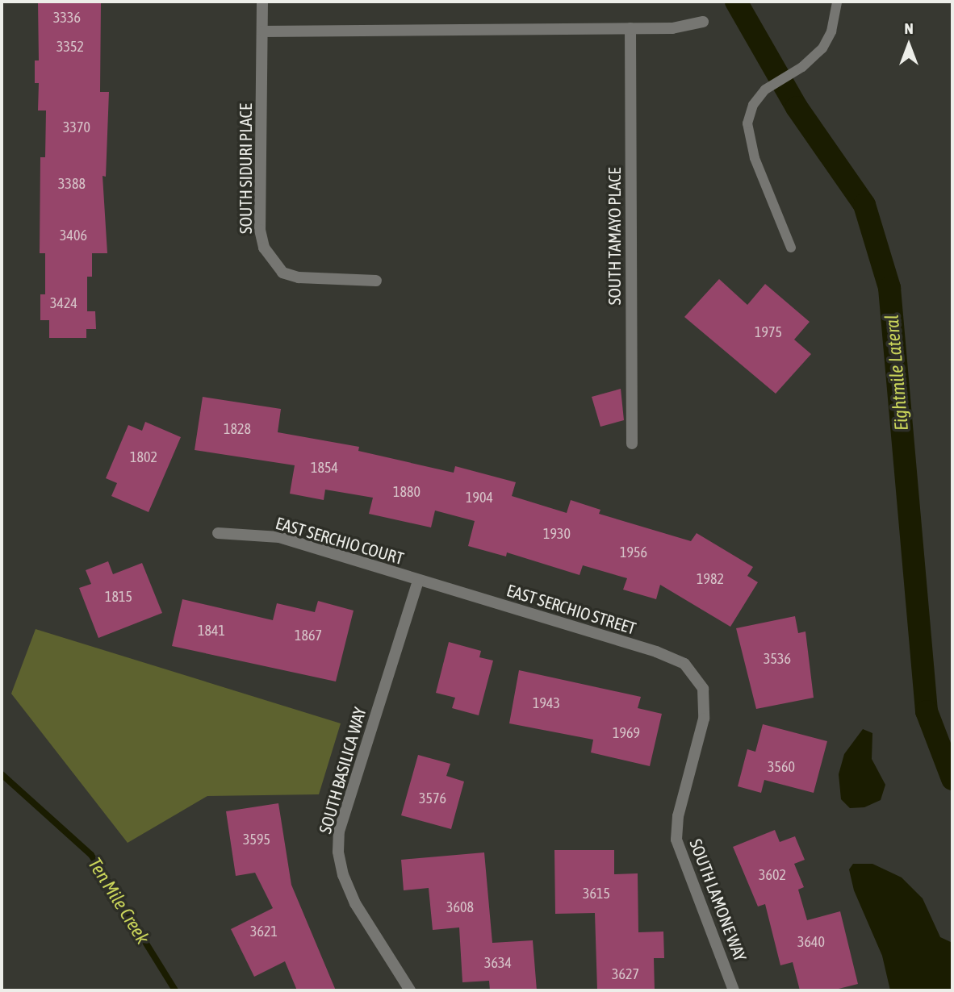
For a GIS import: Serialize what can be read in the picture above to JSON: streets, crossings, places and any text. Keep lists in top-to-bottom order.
{
  "streets": {
    "street": [
      "SOUTH SIDURI PLACE",
      "SOUTH TAMAYO PLACE",
      "EAST SERCHIO COURT",
      "EAST SERCHIO STREET",
      "SOUTH BASILICA WAY",
      "SOUTH LAMONE WAY"
    ]
  },
  "crossings": [
    ["EAST SERCHIO COURT", "EAST SERCHIO STREET"],
    ["EAST SERCHIO COURT", "SOUTH BASILICA WAY"],
    ["EAST SERCHIO STREET", "SOUTH BASILICA WAY"],
    ["EAST SERCHIO STREET", "SOUTH LAMONE WAY"]
  ],
  "water": ["Eightmile Lateral", "Ten Mile Creek"],
  "house_numbers": [
    "3336",
    "3352",
    "3370",
    "3388",
    "3406",
    "3424",
    "1975",
    "1828",
    "1802",
    "1854",
    "1880",
    "1904",
    "1930",
    "1956",
    "1982",
    "1815",
    "1841",
    "1867",
    "3536",
    "1943",
    "1969",
    "3560",
    "3576",
    "3595",
    "3602",
    "3615",
    "3608",
    "3621",
    "3640",
    "3634",
    "3627"
  ],
  "north": "top"
}
